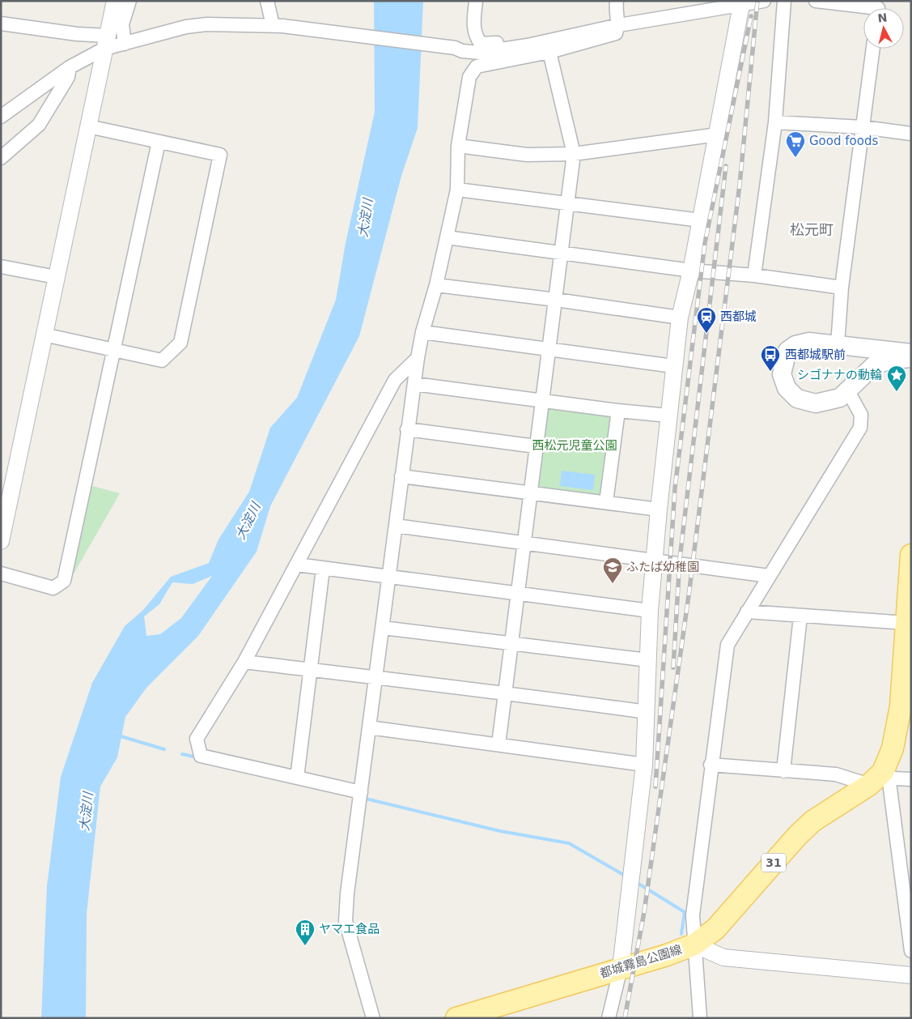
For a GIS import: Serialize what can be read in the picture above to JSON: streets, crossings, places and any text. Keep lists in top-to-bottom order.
{
  "streets": {
    "main road": ["31", "都城霧島公園線"]
  },
  "districts": ["松元町"],
  "water": ["大淀川"],
  "parks": ["西松元児童公園"],
  "places": {
    "supermarket": ["Good foods"],
    "station": ["西都城"],
    "bus stop": ["西都城駅前"],
    "place": ["シゴナナの動輪"],
    "school or university": ["ふたば幼稚園"],
    "building": ["ヤマエ食品"]
  },
  "north": "top"
}
